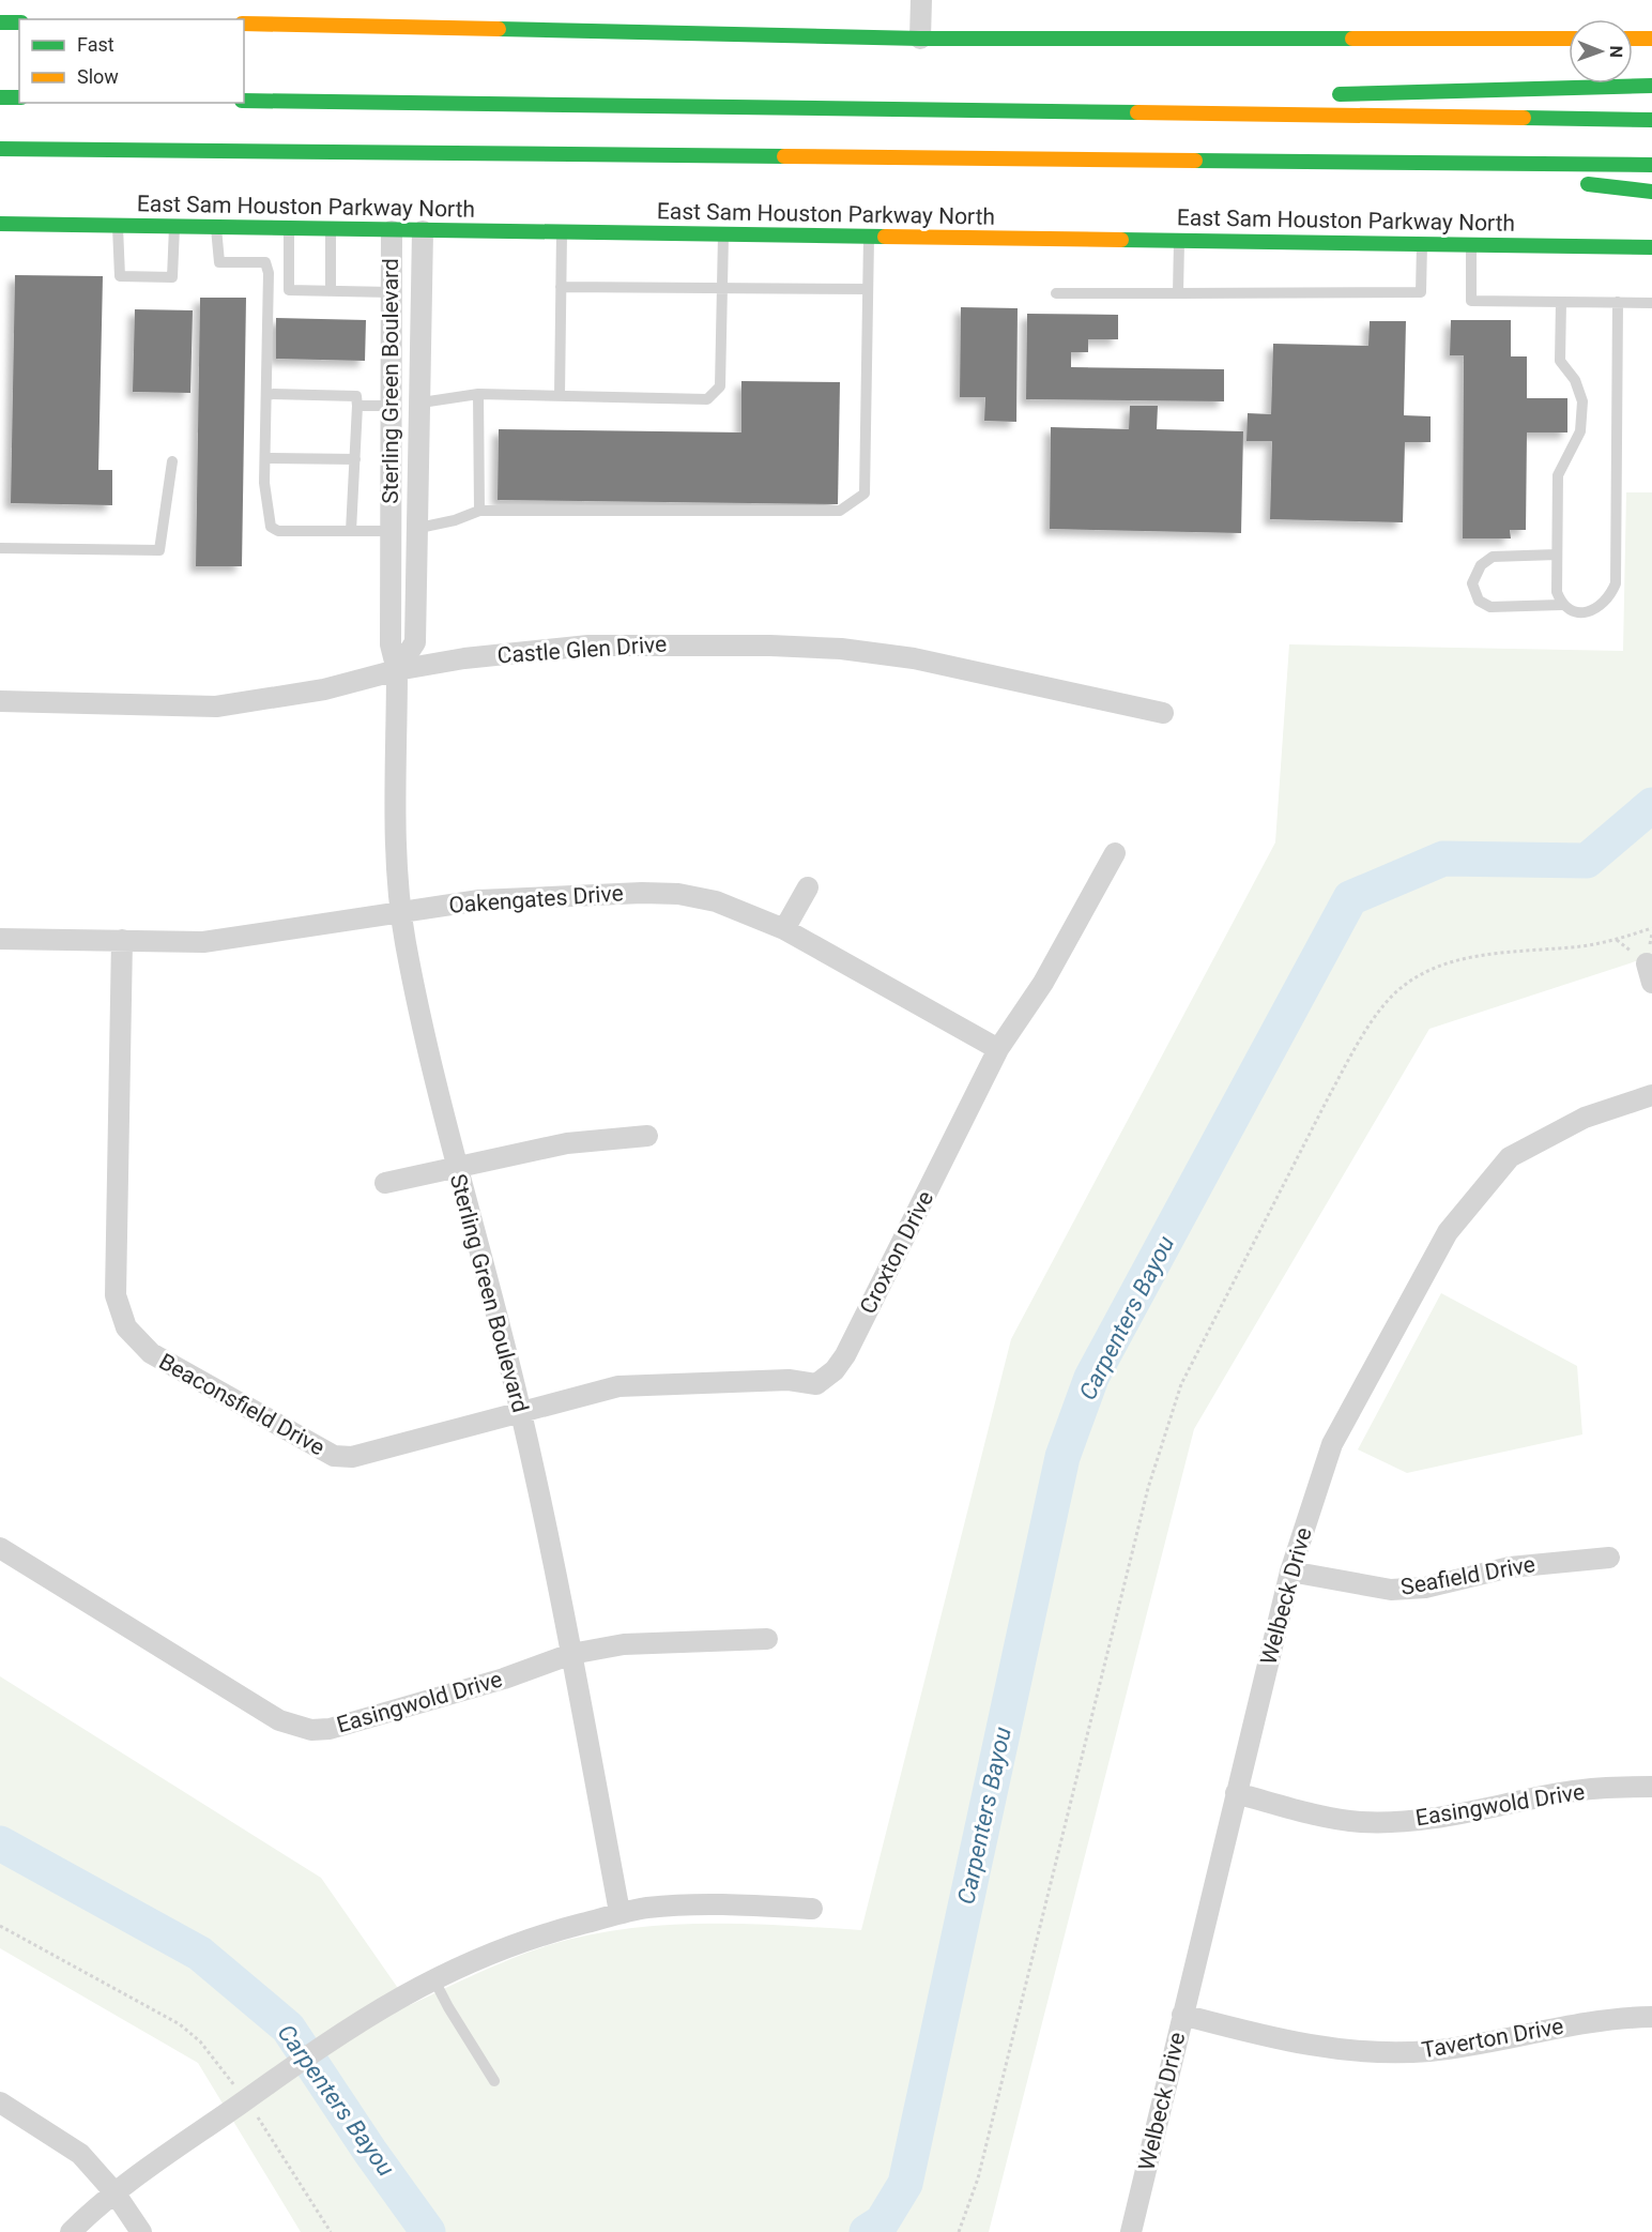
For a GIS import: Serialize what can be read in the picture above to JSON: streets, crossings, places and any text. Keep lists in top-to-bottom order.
{
  "streets": {
    "main road": ["East Sam Houston Parkway North"],
    "street": [
      "Sterling Green Boulevard",
      "Castle Glen Drive",
      "Oakengates Drive",
      "Croxton Drive",
      "Beaconsfield Drive",
      "Seafield Drive",
      "Welbeck Drive",
      "Easingwold Drive",
      "Taverton Drive"
    ]
  },
  "crossings": [
    ["East Sam Houston Parkway North", "Sterling Green Boulevard"],
    ["Sterling Green Boulevard", "Castle Glen Drive"],
    ["Sterling Green Boulevard", "Oakengates Drive"],
    ["Sterling Green Boulevard", "Croxton Drive"],
    ["Sterling Green Boulevard", "Beaconsfield Drive"],
    ["Sterling Green Boulevard", "Easingwold Drive"],
    ["Oakengates Drive", "Croxton Drive"],
    ["Oakengates Drive", "Beaconsfield Drive"],
    ["Croxton Drive", "Beaconsfield Drive"],
    ["Seafield Drive", "Welbeck Drive"],
    ["Welbeck Drive", "Easingwold Drive"],
    ["Welbeck Drive", "Taverton Drive"]
  ],
  "water": ["Carpenters Bayou"],
  "legend": ["Fast", "Slow"],
  "north": "right"
}
